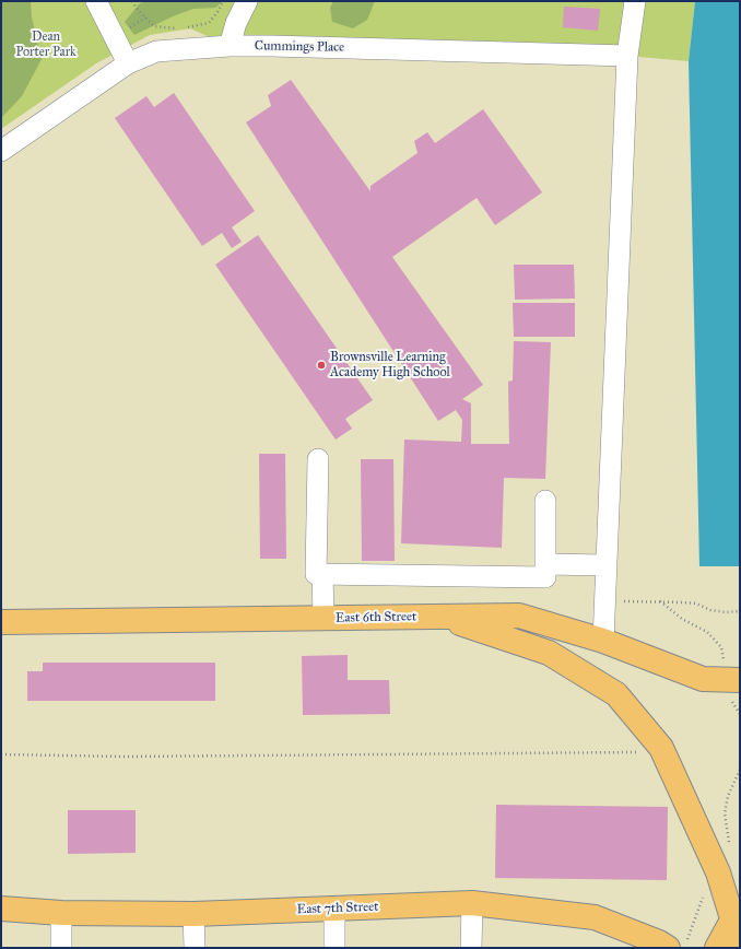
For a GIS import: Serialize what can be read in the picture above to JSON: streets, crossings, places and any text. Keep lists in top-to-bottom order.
{
  "streets": {
    "main road": ["East 6th Street", "East 7th Street"],
    "street": ["Cummings Place"]
  },
  "parks": ["Dean Porter Park"],
  "places": ["Brownsville Learning Academy High School"]
}
